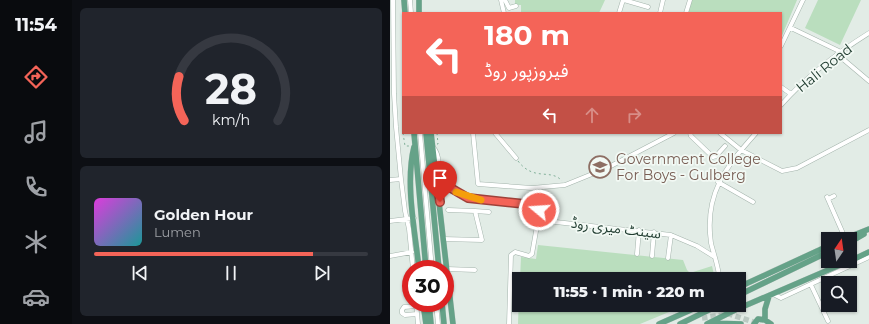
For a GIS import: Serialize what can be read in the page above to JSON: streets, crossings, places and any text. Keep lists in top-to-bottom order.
{
  "streets": {
    "street": ["Hali Road", "سینٹ میری روڈ"]
  },
  "places": {
    "school or university": ["Government College For Boys - Gulberg"]
  },
  "north": "top",
  "page": {
    "tabs": "11:54",
    "turn": ["180 m", "فیروزپور روڈ"],
    "song": ["Golden Hour", "Lumen"],
    "limit": "30",
    "trip": "11:55 · 1 min · 220 m",
    "gauge": ["28", "km/h"]
  }
}
